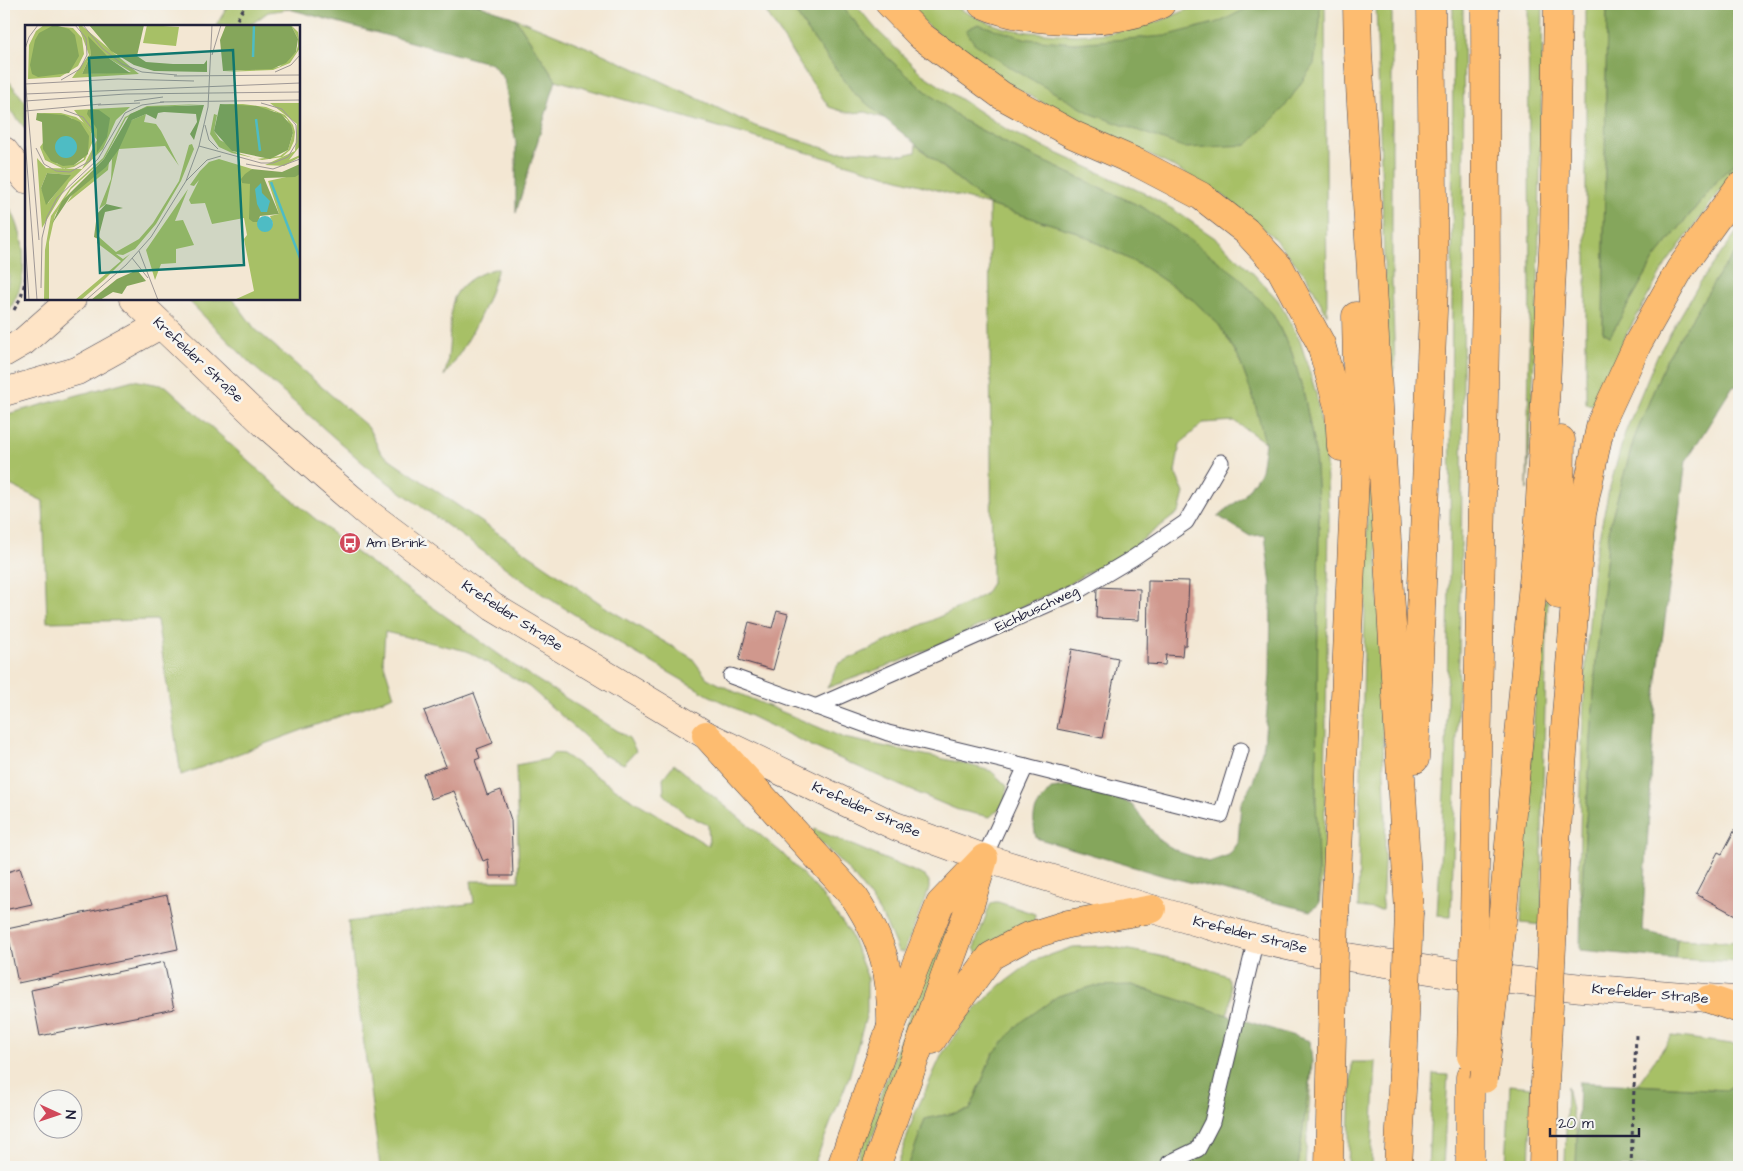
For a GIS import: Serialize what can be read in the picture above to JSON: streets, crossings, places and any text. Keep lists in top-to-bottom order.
{
  "streets": {
    "main road": ["Krefelder Straße"],
    "lane": ["Eichbuschweg"]
  },
  "places": {
    "bus stop": ["Am Brink"]
  },
  "scale_bar": "20 m",
  "north": "right"
}
